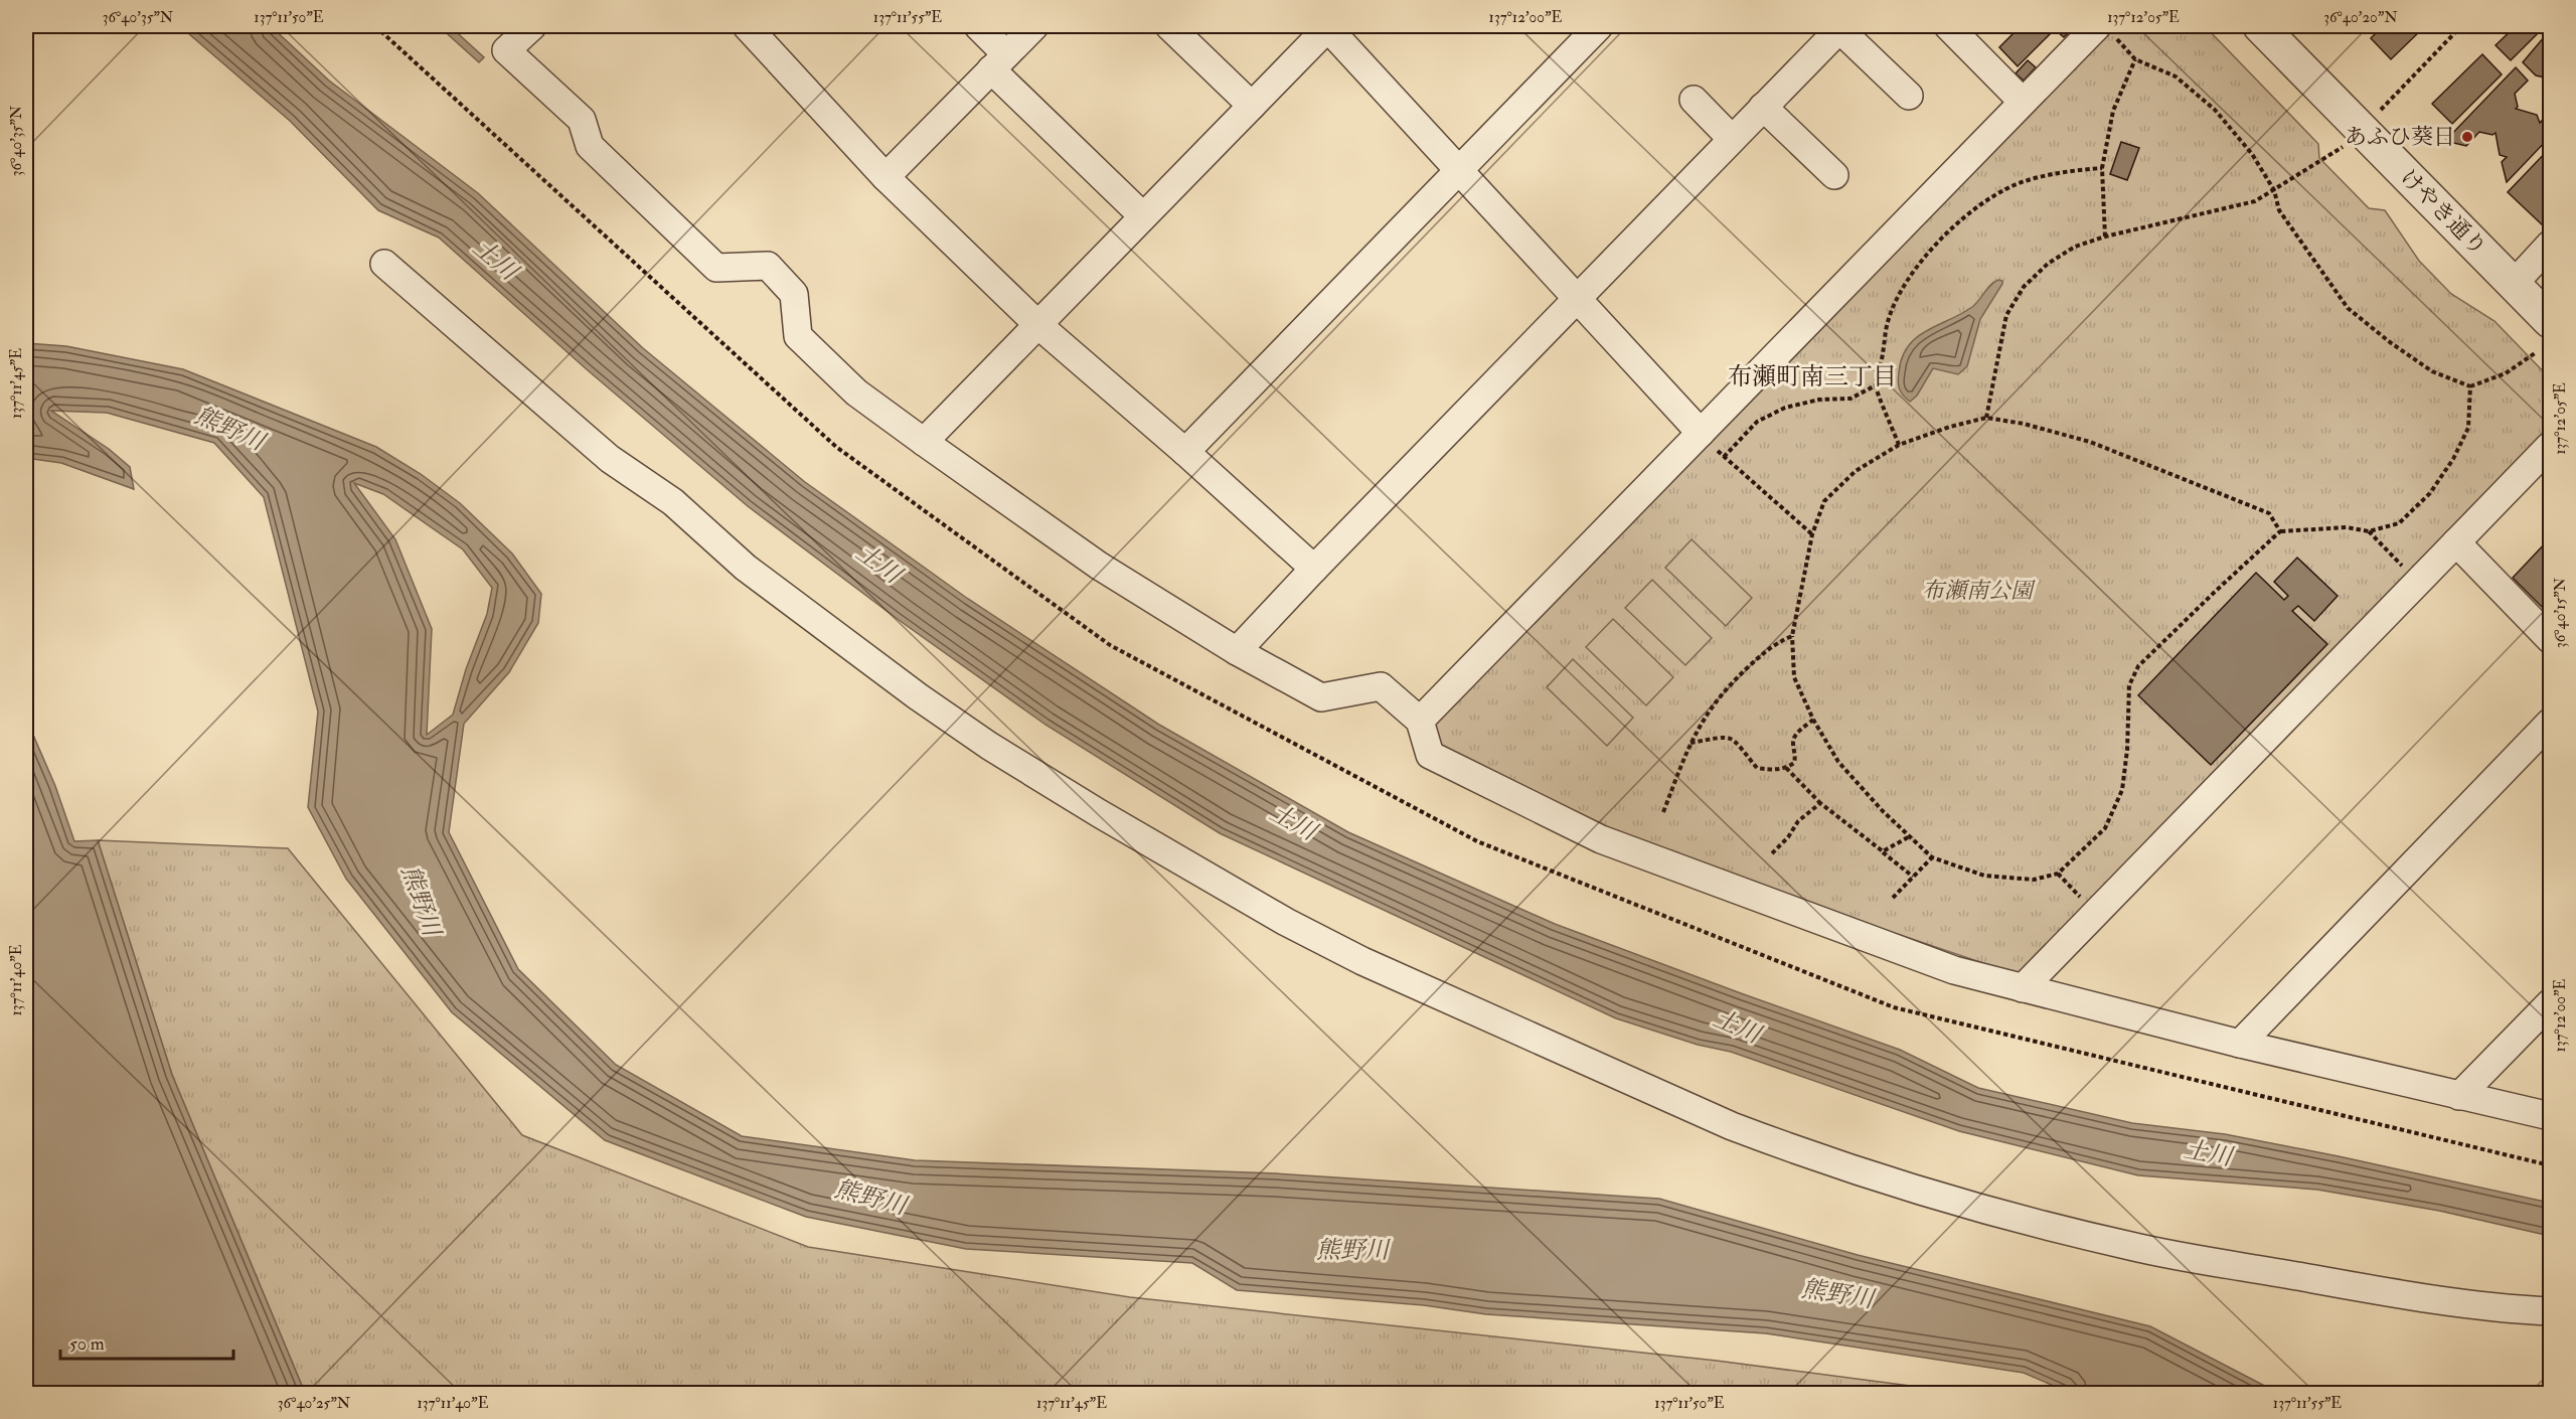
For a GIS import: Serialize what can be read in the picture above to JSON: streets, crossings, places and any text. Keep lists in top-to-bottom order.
{
  "streets": {
    "street": ["けやき通り"]
  },
  "districts": ["布瀬町南三丁目"],
  "water": ["土川", "熊野川"],
  "parks": ["布瀬南公園"],
  "places": ["あふひ葵日"],
  "scale_bar": "50 m",
  "coordinates": [
    "36°40'35\"N",
    "137°11'50\"E",
    "137°11'55\"E",
    "137°12'00\"E",
    "137°12'05\"E",
    "36°40'20\"N",
    "137°11'45\"E",
    "36°40'15\"N",
    "137°11'40\"E",
    "36°40'25\"N"
  ]
}
